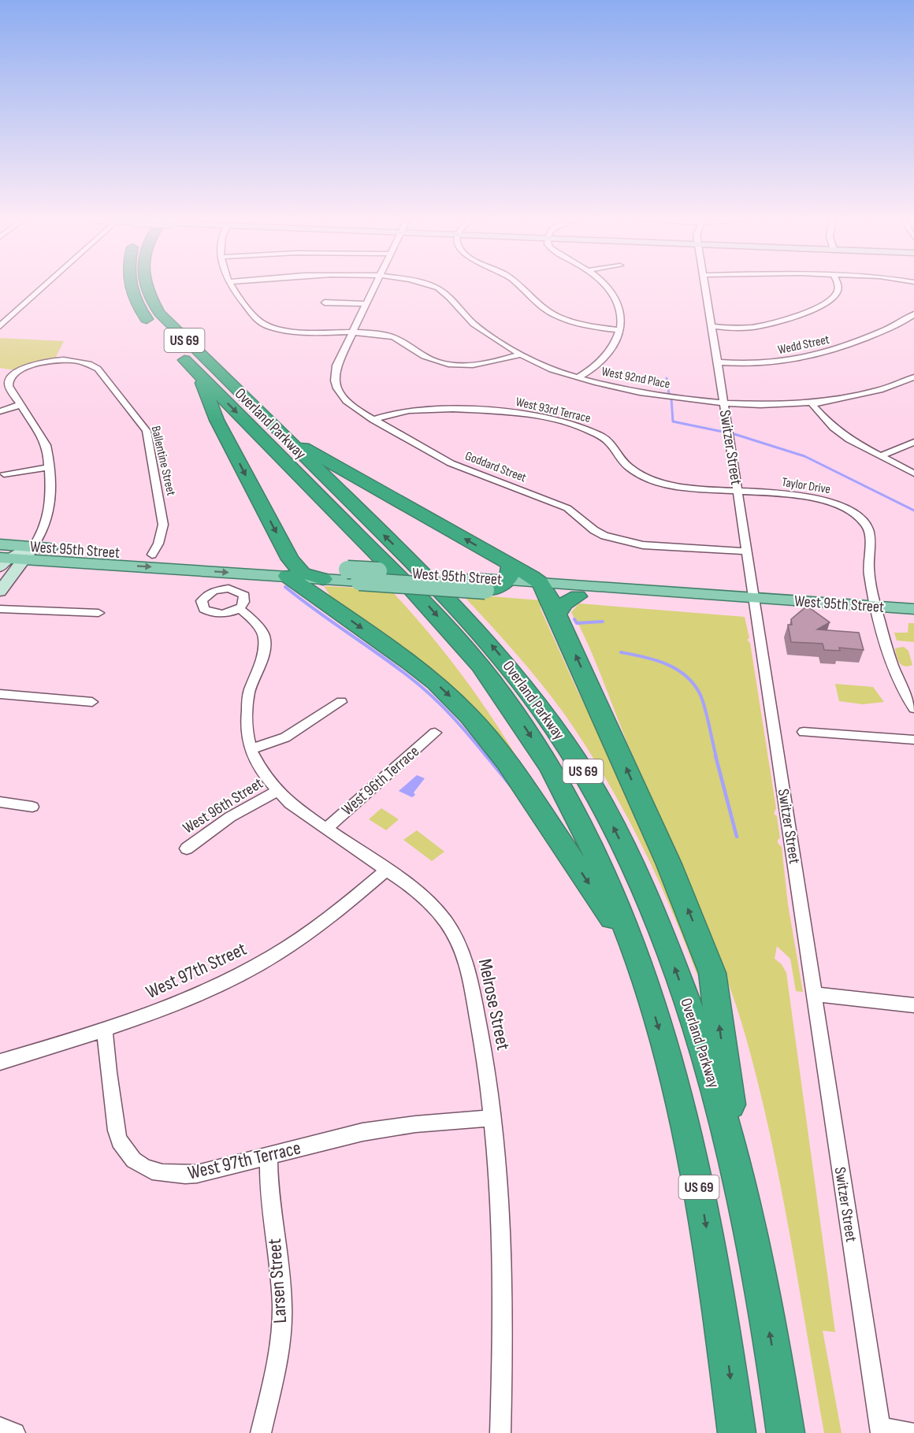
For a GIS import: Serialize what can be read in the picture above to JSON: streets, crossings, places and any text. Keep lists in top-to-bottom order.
{
  "streets": {
    "highway": ["US 69", "Overland Parkway"],
    "main road": ["West 95th Street"],
    "street": [
      "Wedd Street",
      "West 92nd Place",
      "West 93rd Terrace",
      "Switzer Street",
      "Ballentine Street",
      "Goddard Street",
      "Taylor Drive",
      "West 96th Terrace",
      "West 96th Street",
      "West 97th Street",
      "Melrose Street",
      "West 97th Terrace",
      "Larsen Street"
    ]
  },
  "crossings": [
    ["Wedd Street", "Switzer Street"],
    ["West 92nd Place", "Switzer Street"],
    ["West 93rd Terrace", "Switzer Street"],
    ["West 93rd Terrace", "Goddard Street"],
    ["West 93rd Terrace", "Taylor Drive"],
    ["Switzer Street", "Goddard Street"],
    ["Switzer Street", "Taylor Drive"],
    ["Switzer Street", "West 95th Street"],
    ["Ballentine Street", "West 95th Street"],
    ["Taylor Drive", "West 95th Street"],
    ["West 96th Terrace", "Melrose Street"],
    ["West 96th Street", "Melrose Street"],
    ["West 97th Street", "Melrose Street"],
    ["West 97th Street", "West 97th Terrace"],
    ["Melrose Street", "West 97th Terrace"],
    ["West 97th Terrace", "Larsen Street"]
  ]
}
